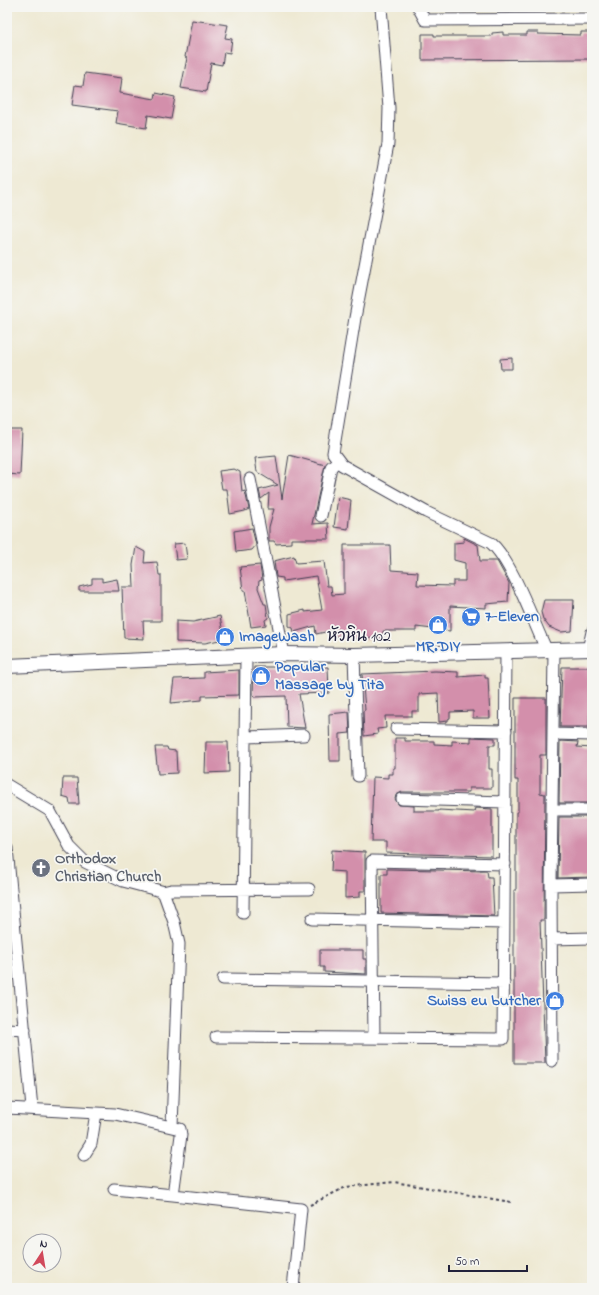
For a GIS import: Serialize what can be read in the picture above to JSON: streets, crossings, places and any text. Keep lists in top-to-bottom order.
{
  "streets": {
    "street": ["หัวหิน 102"]
  },
  "places": {
    "supermarket": ["7-Eleven"],
    "shop": [
      "MR.DIY",
      "ImageWash",
      "Popular Massage by Tita",
      "Swiss eu butcher"
    ],
    "church": ["Orthodox Christian Church"]
  },
  "scale_bar": "50 m",
  "north": "top"
}
